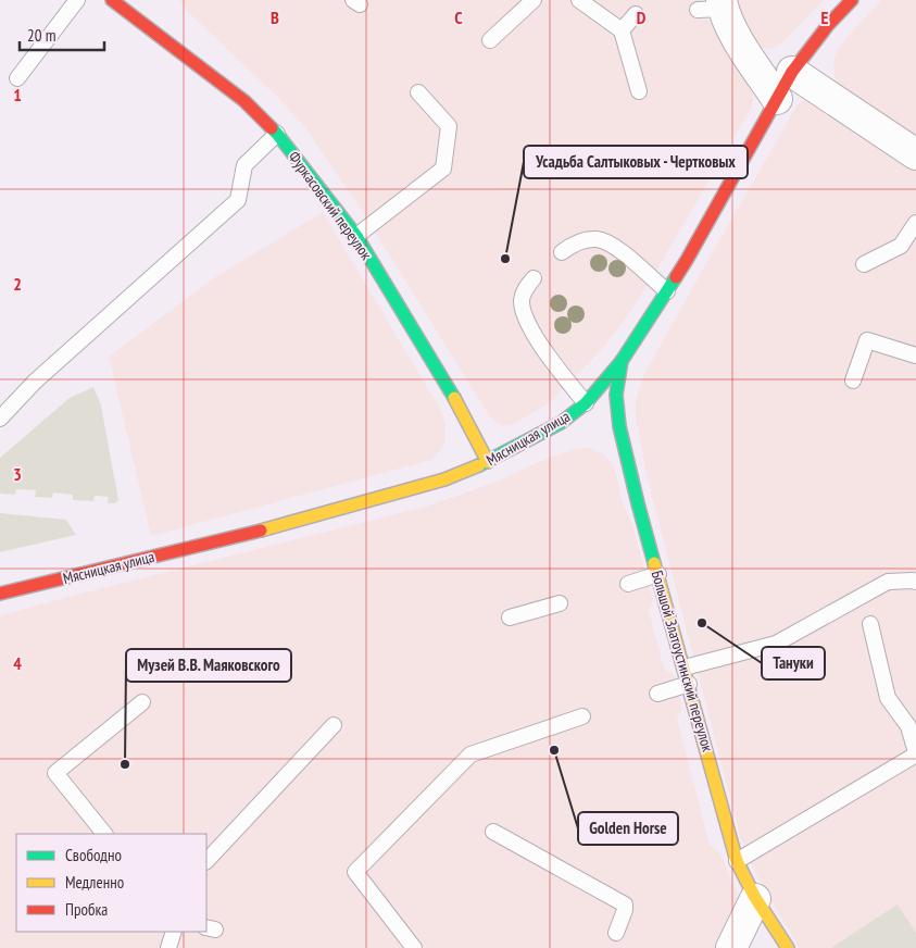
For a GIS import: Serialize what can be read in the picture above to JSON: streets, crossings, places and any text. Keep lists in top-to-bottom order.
{
  "streets": {
    "street": ["Фуркасовский переулок", "Мясницкая улица", "Большой Златоустинский переулок"]
  },
  "crossings": [
    ["Фуркасовский переулок", "Мясницкая улица"],
    ["Мясницкая улица", "Большой Златоустинский переулок"]
  ],
  "places": [
    "Усадьба Салтыковых - Чертковых",
    "Тануки",
    "Golden Horse",
    "Музей В.В. Маяковского"
  ],
  "legend": ["Свободно", "Медленно", "Пробка"],
  "scale_bar": "20 m",
  "grid": {
    "columns": [
      "B",
      "C",
      "D",
      "E"
    ],
    "rows": [
      "1",
      "2",
      "3",
      "4"
    ]
  }
}
